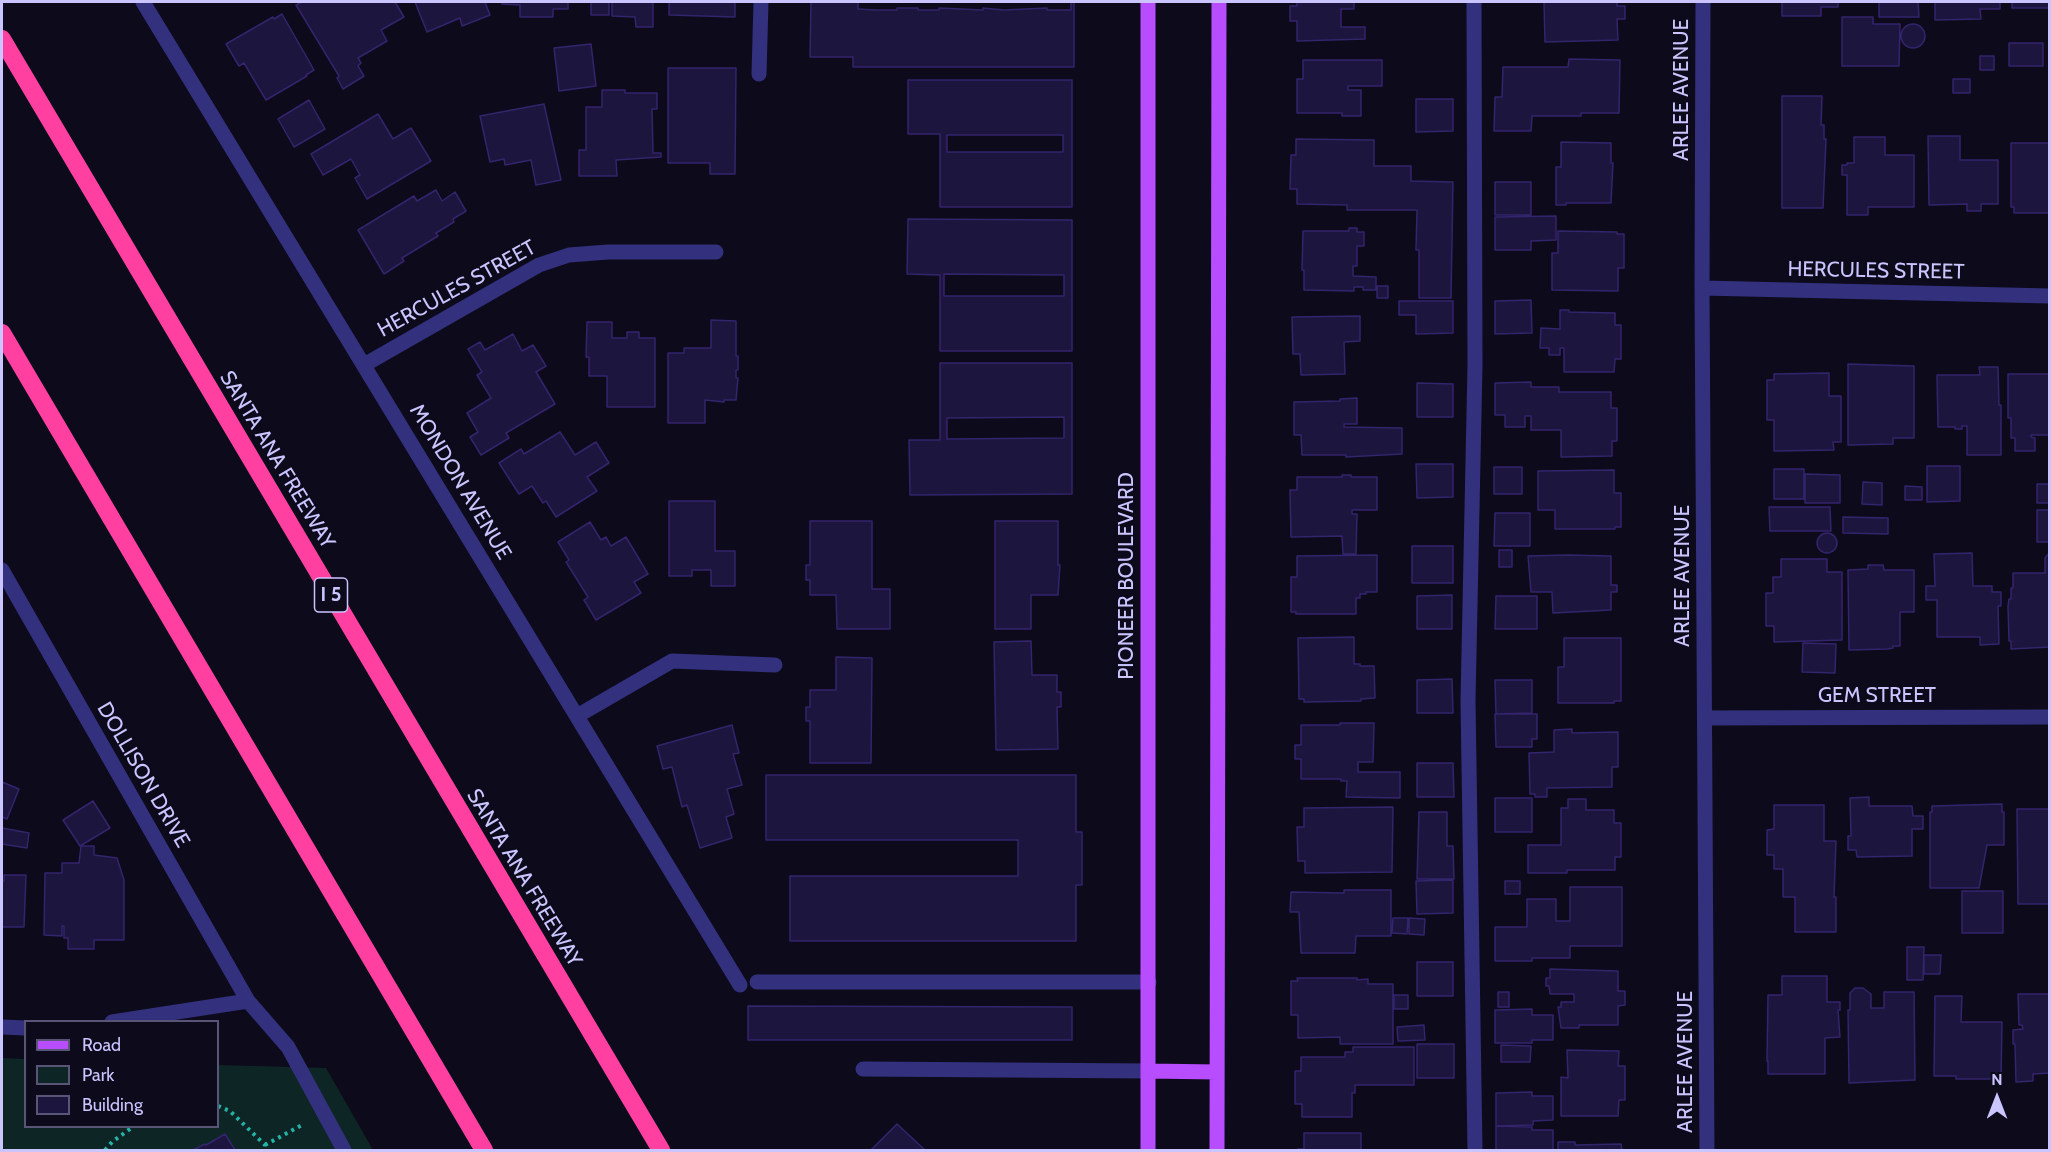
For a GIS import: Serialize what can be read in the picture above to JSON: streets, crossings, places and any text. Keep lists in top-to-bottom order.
{
  "streets": {
    "highway": ["SANTA ANA FREEWAY", "I 5"],
    "main road": ["PIONEER BOULEVARD"],
    "street": [
      "ARLEE AVENUE",
      "HERCULES STREET",
      "MONDON AVENUE",
      "GEM STREET",
      "DOLLISON DRIVE"
    ]
  },
  "crossings": [
    ["ARLEE AVENUE", "HERCULES STREET"],
    ["ARLEE AVENUE", "GEM STREET"],
    ["HERCULES STREET", "MONDON AVENUE"]
  ],
  "legend": ["Road", "Park", "Building"],
  "north": "top"
}
